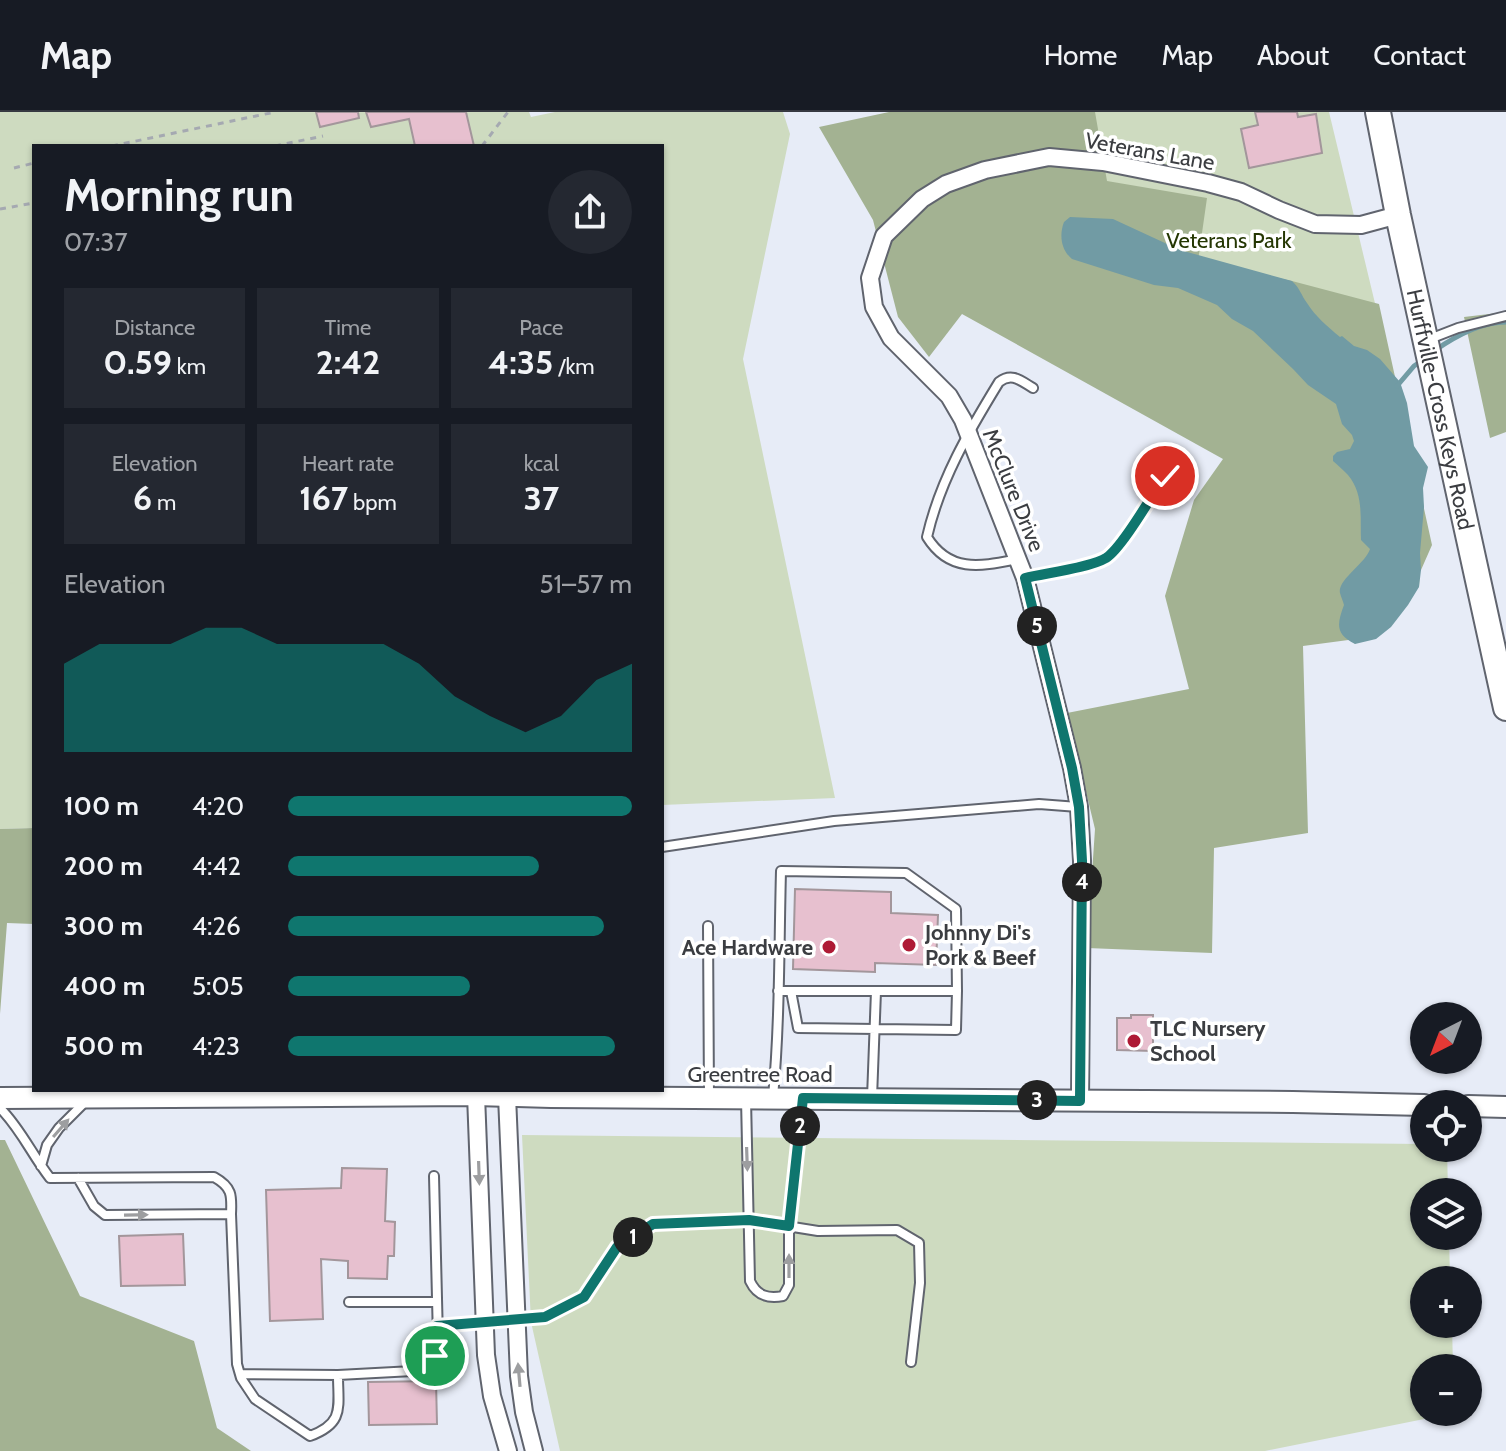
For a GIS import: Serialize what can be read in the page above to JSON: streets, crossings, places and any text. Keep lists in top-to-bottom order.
{
  "streets": {
    "main road": ["Hurffville-Cross Keys Road"],
    "street": ["Veterans Lane", "McClure Drive", "Greentree Road"]
  },
  "crossings": [
    ["Veterans Lane", "Hurffville-Cross Keys Road"],
    ["Veterans Lane", "McClure Drive"],
    ["McClure Drive", "Greentree Road"]
  ],
  "parks": ["Veterans Park"],
  "places": ["Johnny Di's Pork & Beef", "Ace Hardware", "TLC Nursery School"],
  "north": "bottom left",
  "page": {
    "header": "Map",
    "nav": [
      "Home",
      "Map",
      "About",
      "Contact"
    ],
    "heading": ["Morning run", "07:37"],
    "stats": [
      ["Distance", "0.59 km"],
      ["Time", "2:42"],
      ["Pace", "4:35 /km"],
      ["Elevation", "6 m"],
      ["Heart rate", "167 bpm"],
      ["kcal", "37"]
    ],
    "chart": ["Elevation", "51–57 m"],
    "pins": [
      "5",
      "4",
      "3",
      "2",
      "1"
    ],
    "list": [
      {
        "name": "100 m",
        "note": "4:20"
      },
      {
        "name": "200 m",
        "note": "4:42"
      },
      {
        "name": "300 m",
        "note": "4:26"
      },
      {
        "name": "400 m",
        "note": "5:05"
      },
      {
        "name": "500 m",
        "note": "4:23"
      }
    ],
    "map_buttons": ["+", "−"]
  }
}
